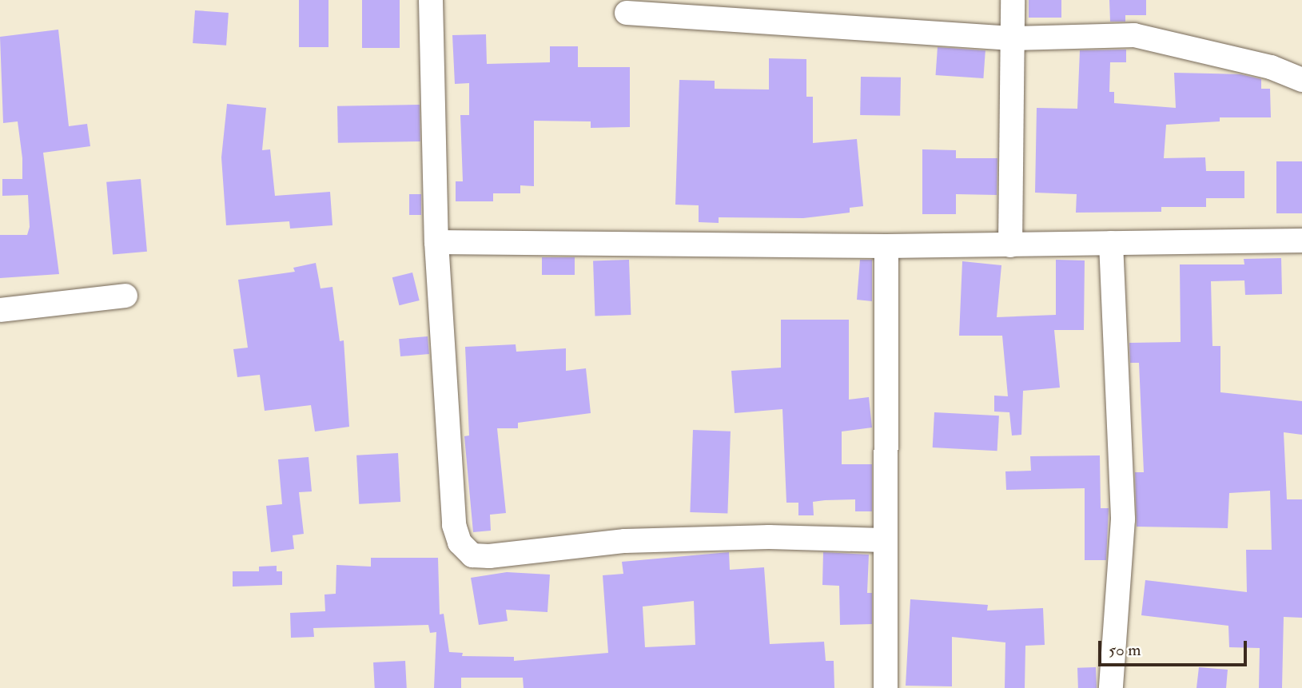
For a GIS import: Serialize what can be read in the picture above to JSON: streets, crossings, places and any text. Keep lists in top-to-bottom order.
{
  "scale_bar": "50 m"
}
